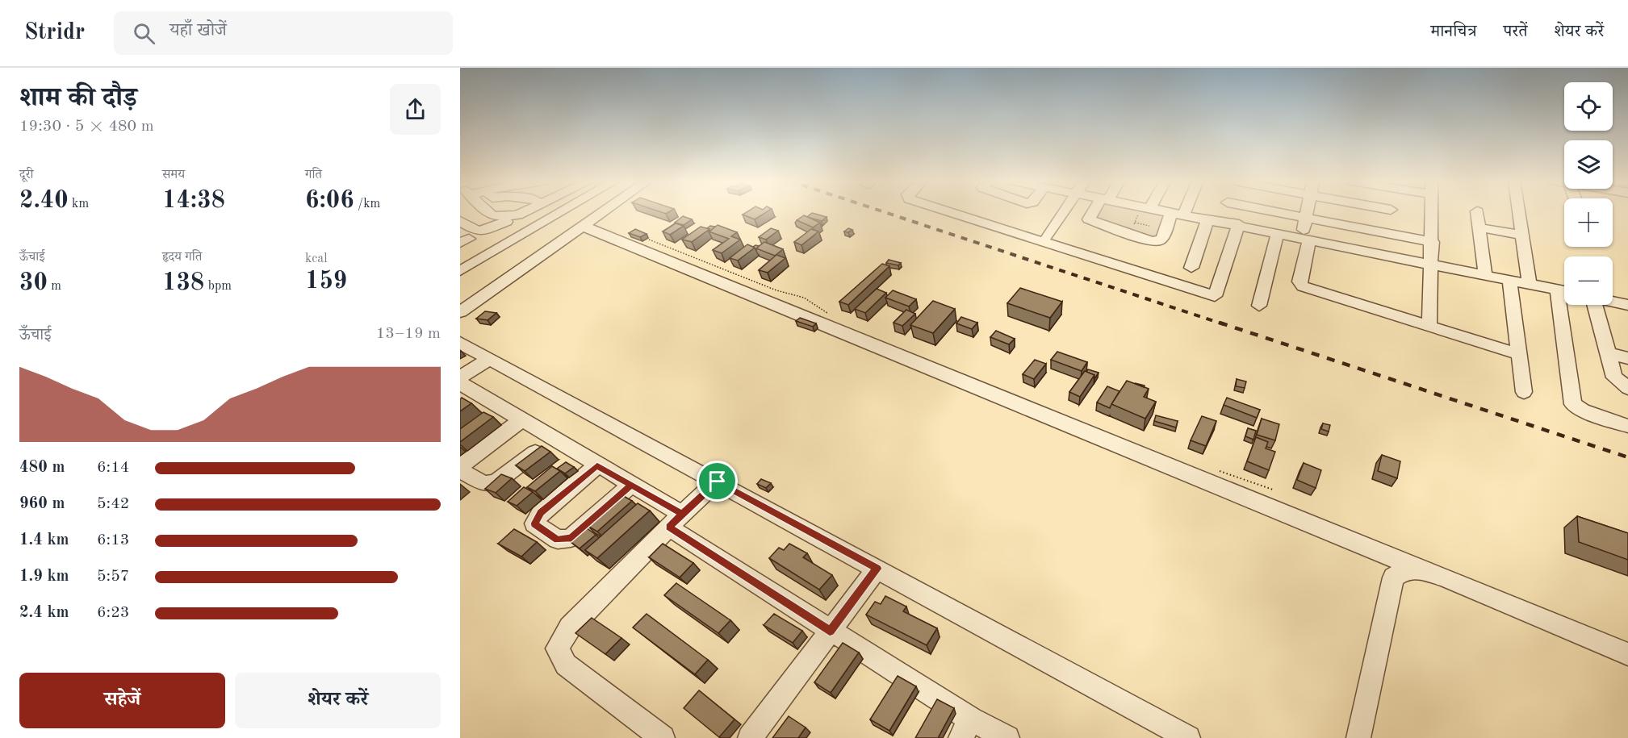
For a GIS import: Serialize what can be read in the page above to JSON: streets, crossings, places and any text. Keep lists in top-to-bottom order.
{
  "page": {
    "header": "Stridr",
    "search": "यहाँ खोजें",
    "nav": ["मानचित्र", "परतें", "शेयर करें"],
    "heading": ["शाम की दौड़", "19:30 · 5 × 480 m"],
    "map_buttons": ["+", "−"],
    "stats": [
      ["दूरी", "2.40 km"],
      ["समय", "14:38"],
      ["गति", "6:06 /km"],
      ["ऊँचाई", "30 m"],
      ["हृदय गति", "138 bpm"],
      ["kcal", "159"]
    ],
    "chart": ["ऊँचाई", "13–19 m"],
    "list": [
      {
        "name": "480 m",
        "note": "6:14"
      },
      {
        "name": "960 m",
        "note": "5:42"
      },
      {
        "name": "1.4 km",
        "note": "6:13"
      },
      {
        "name": "1.9 km",
        "note": "5:57"
      },
      {
        "name": "2.4 km",
        "note": "6:23"
      }
    ],
    "buttons": ["सहेजें", "शेयर करें"]
  }
}
